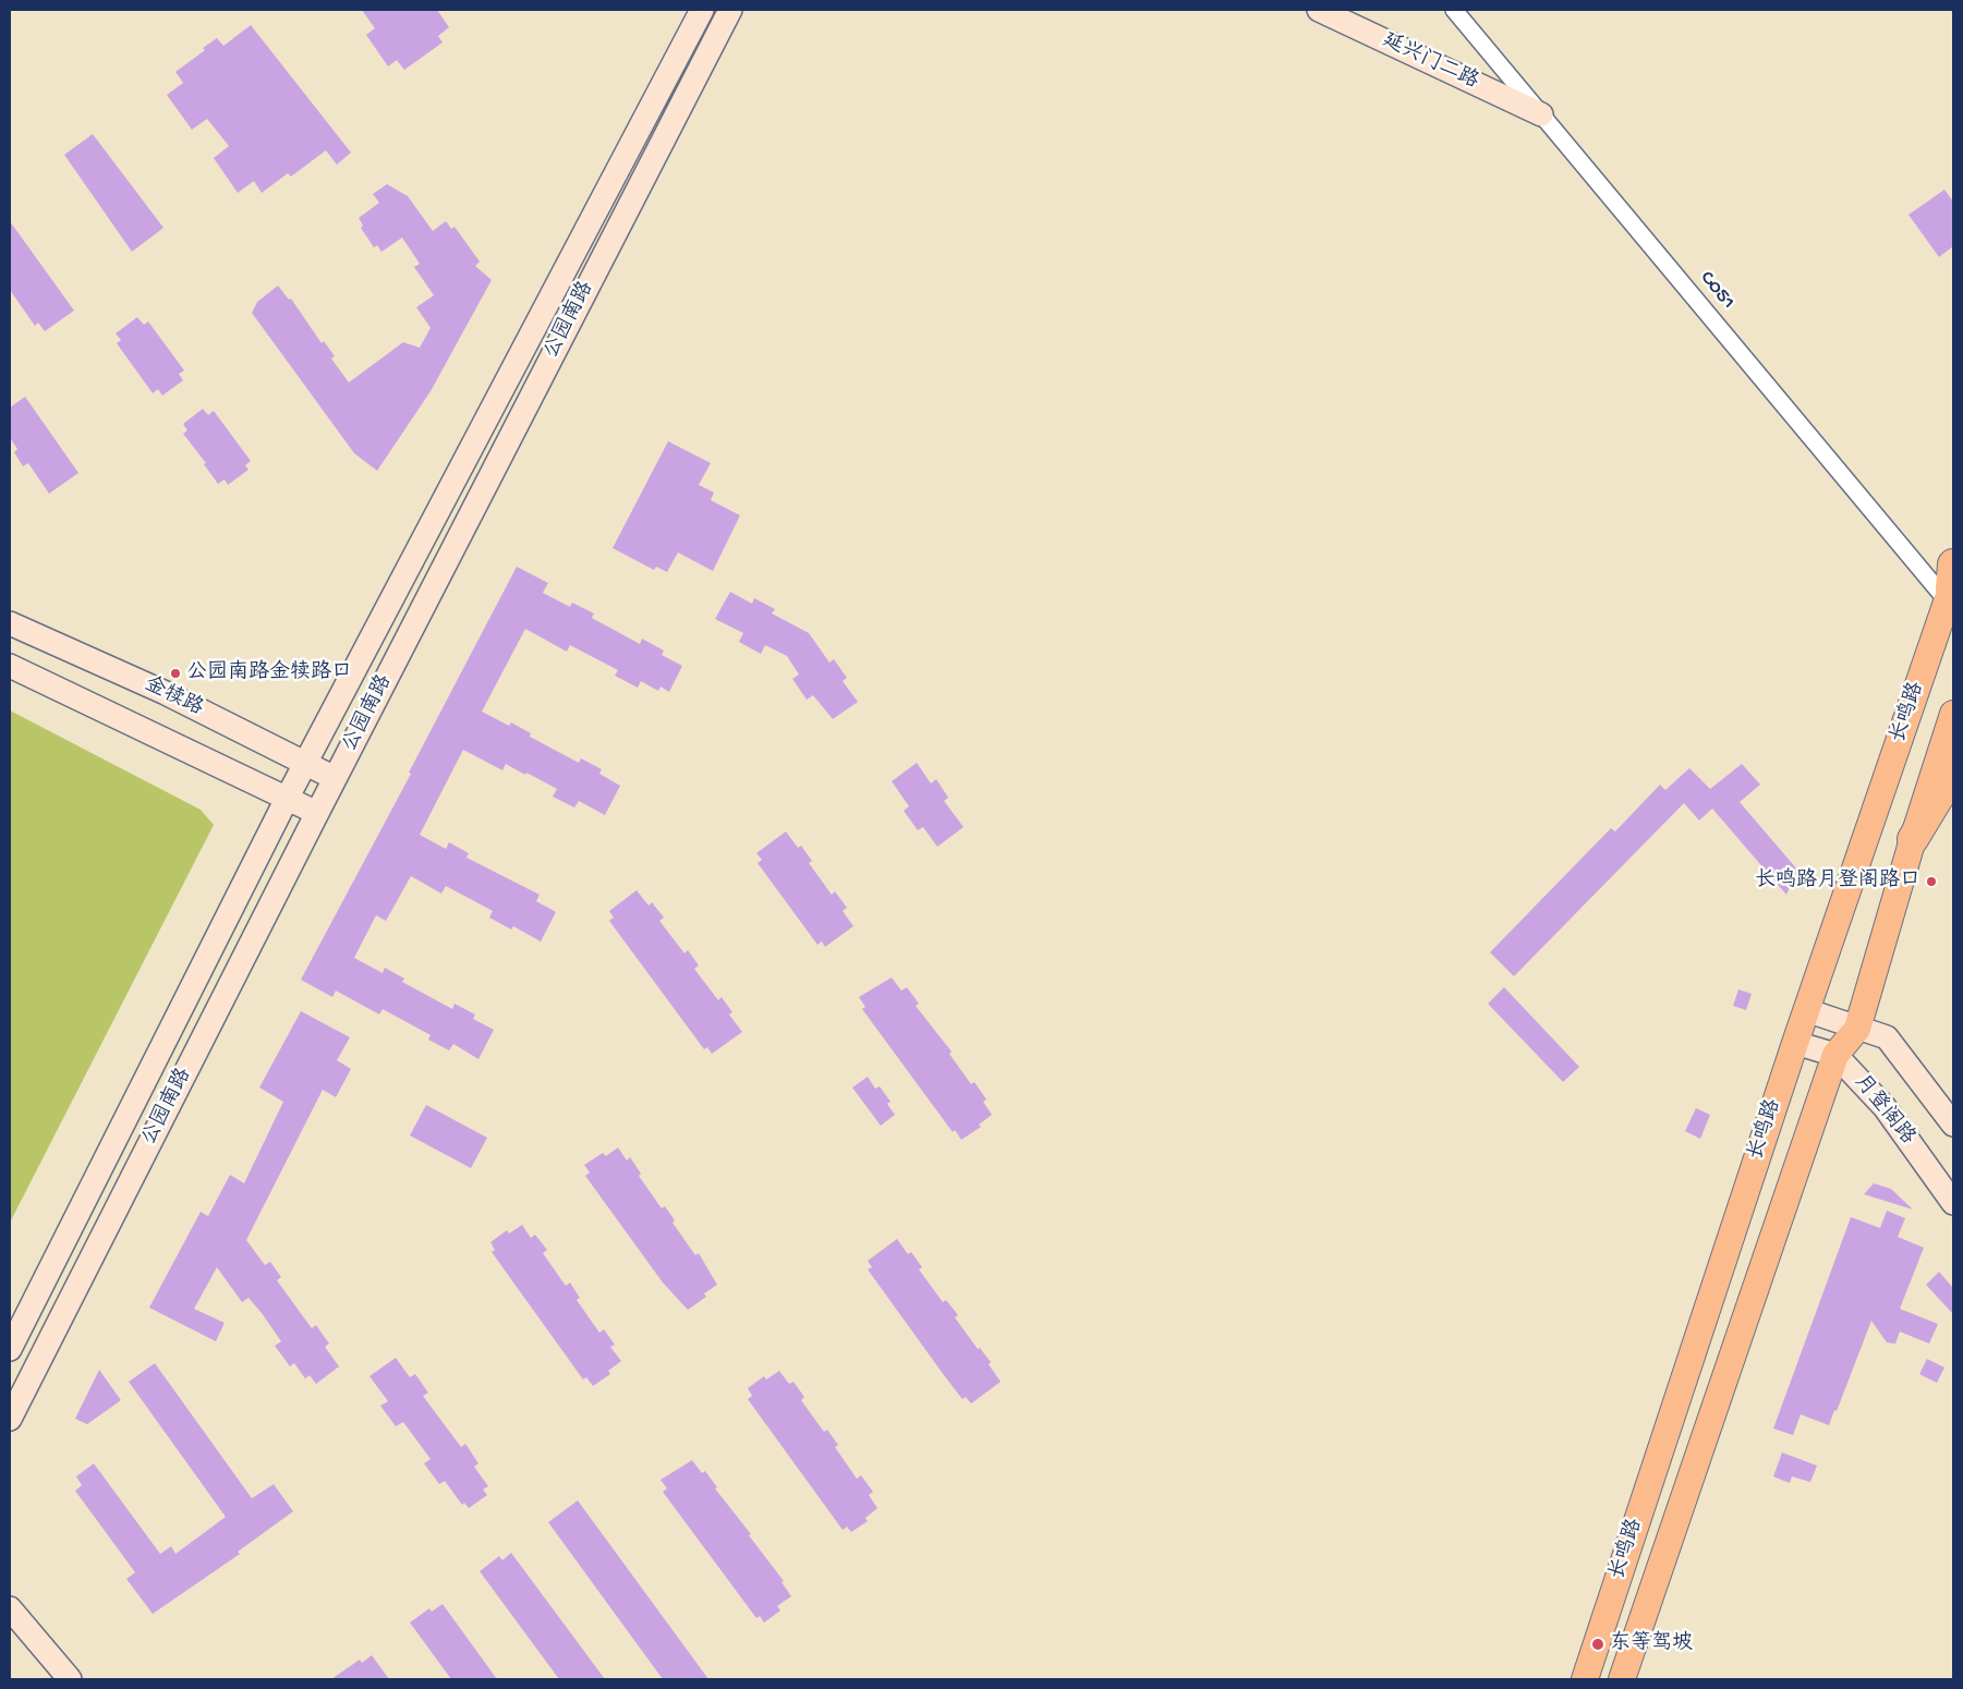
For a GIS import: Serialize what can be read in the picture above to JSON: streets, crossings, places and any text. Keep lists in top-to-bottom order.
{
  "streets": {
    "main road": [
      "延兴门二路",
      "公园南路",
      "金犊路",
      "长鸣路",
      "月登阁路"
    ],
    "street": ["C051"]
  },
  "crossings": [
    ["延兴门二路", "C051"],
    ["C051", "长鸣路"],
    ["公园南路", "金犊路"],
    ["长鸣路", "月登阁路"]
  ],
  "places": ["公园南路金犊路口", "长鸣路月登阁路口", "东等驾坡"]
}
